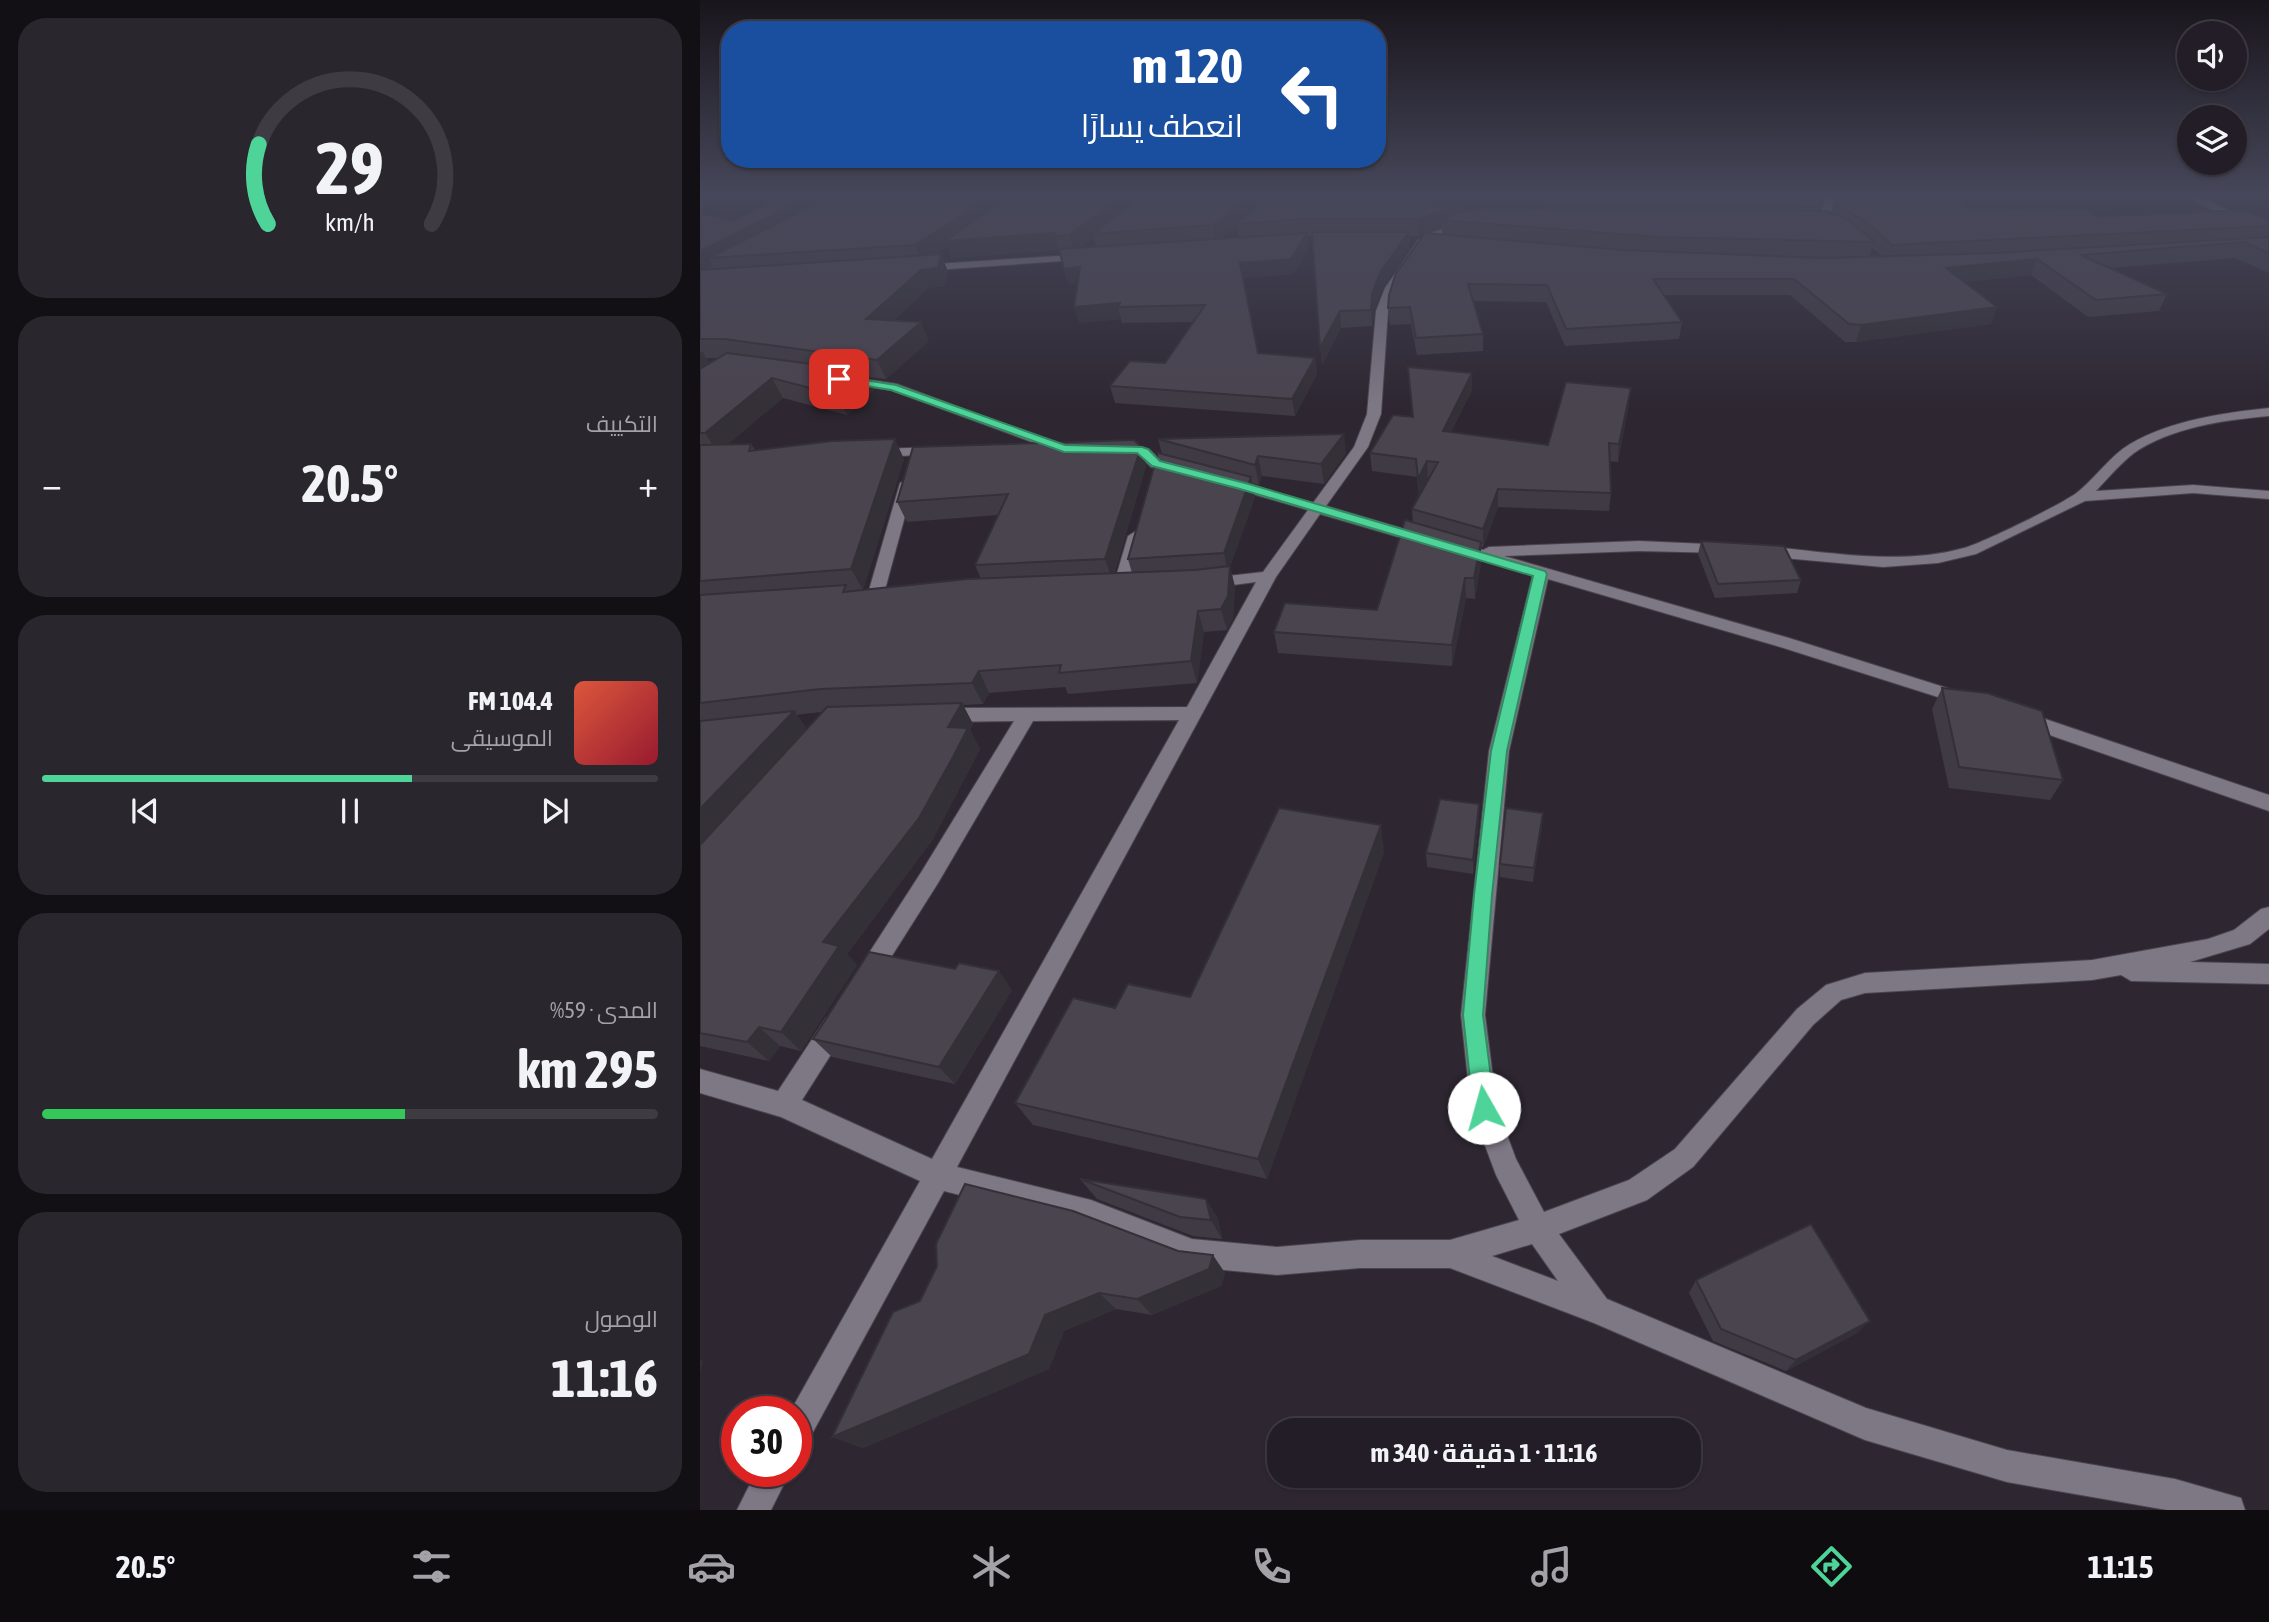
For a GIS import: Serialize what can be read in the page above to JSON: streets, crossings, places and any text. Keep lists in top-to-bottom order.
{
  "page": {
    "turn": ["120 m", "انعطف يسارًا"],
    "tile": [
      "التكييف",
      ["المدى · 59%", "295 km"],
      ["الوصول", "11:16"]
    ],
    "heat": ["−", "20.5°", "+"],
    "song": ["104.4 FM", "الموسيقى"],
    "limit": "30",
    "trip": "11:16 · 1 دقيقة · 340 m",
    "tabs": ["11:15", "20.5°"],
    "gauge": ["29", "km/h"]
  }
}
